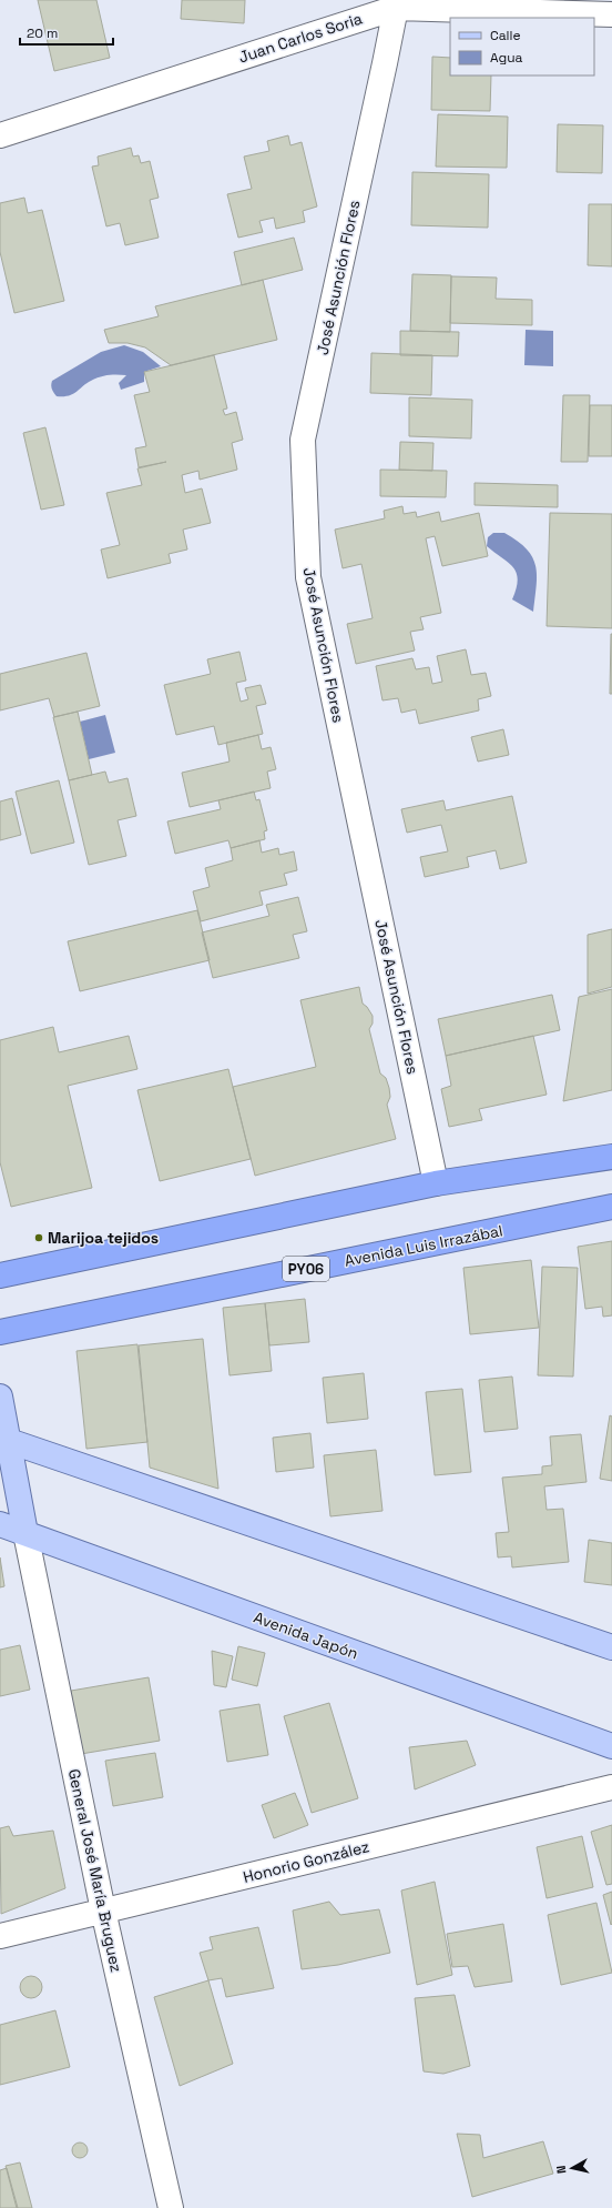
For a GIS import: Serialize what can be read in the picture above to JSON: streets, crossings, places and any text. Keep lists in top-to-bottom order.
{
  "streets": {
    "highway": ["Avenida Luis Irrazábal", "PY06"],
    "main road": ["Avenida Japón"],
    "street": [
      "Juan Carlos Soria",
      "José Asunción Flores",
      "Honorio González",
      "General José María Bruguez"
    ]
  },
  "crossings": [
    ["Juan Carlos Soria", "José Asunción Flores"],
    ["Avenida Japón", "General José María Bruguez"],
    ["Honorio González", "General José María Bruguez"]
  ],
  "places": ["Marijoa tejidos"],
  "legend": ["Calle", "Agua"],
  "scale_bar": "20 m",
  "north": "left"
}
